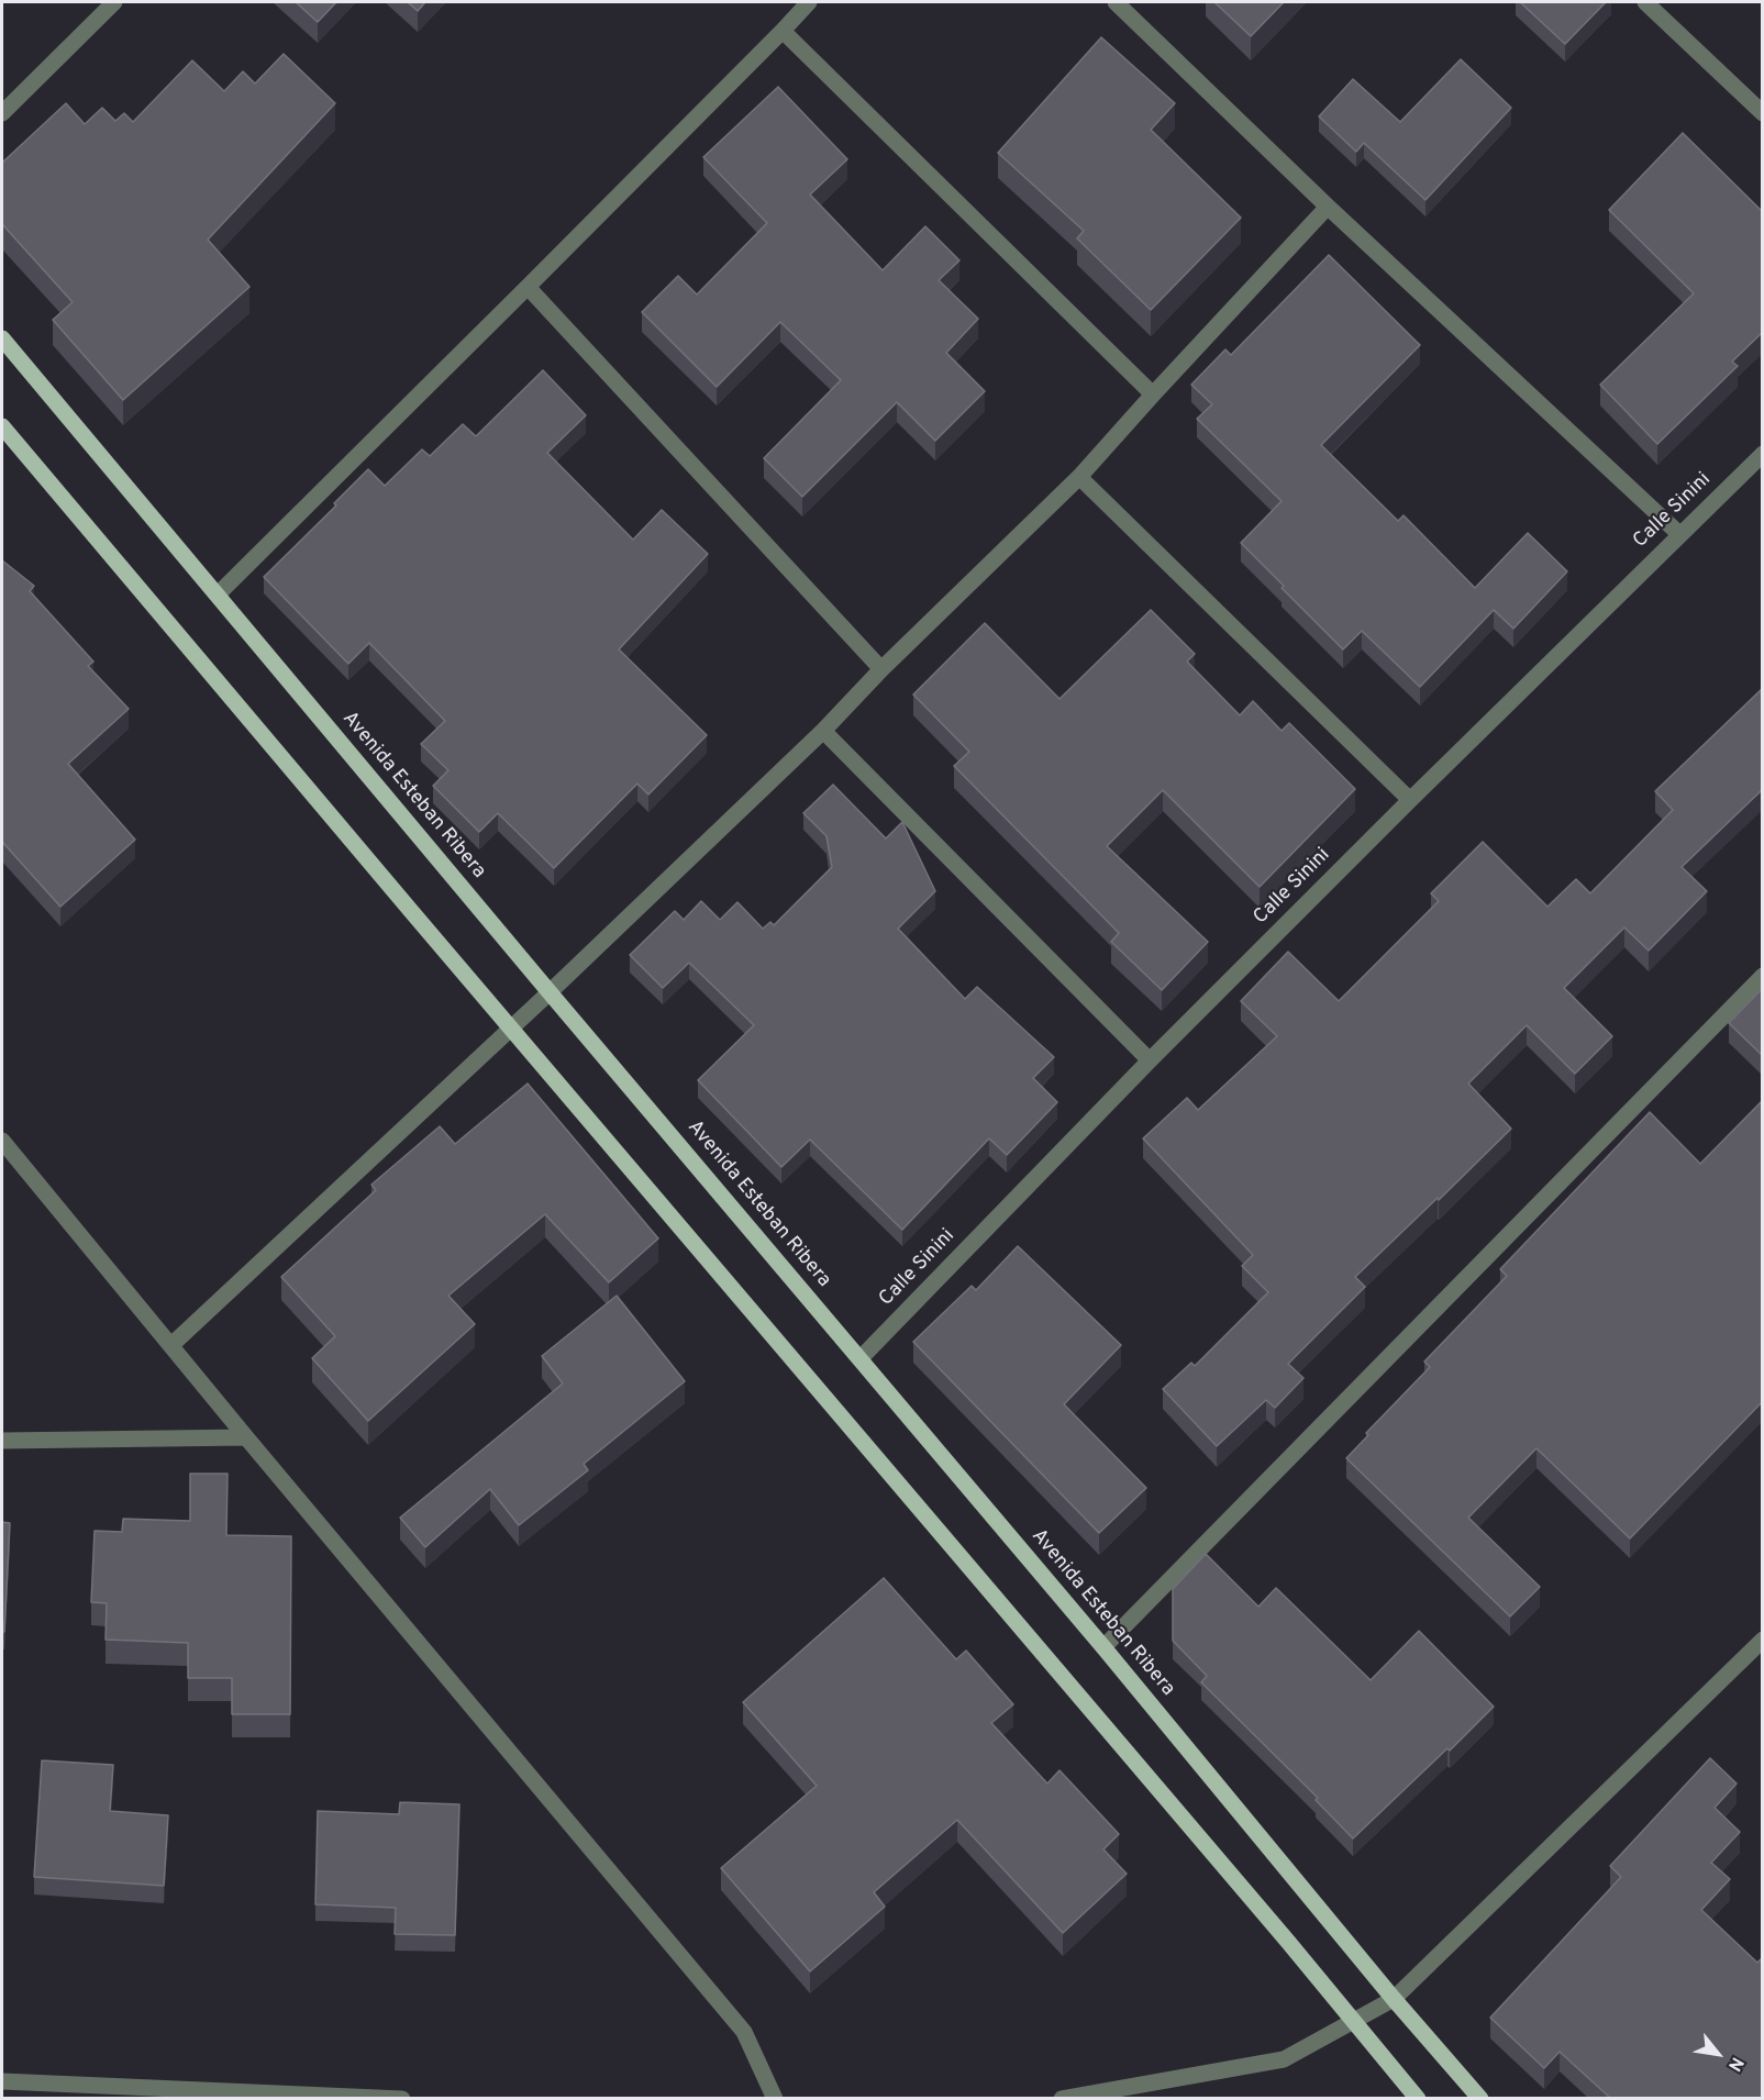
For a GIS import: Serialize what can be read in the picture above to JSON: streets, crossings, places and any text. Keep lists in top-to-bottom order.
{
  "streets": {
    "main road": ["Avenida Esteban Ribera"],
    "street": ["Calle Sinini"]
  },
  "crossings": [
    ["Calle Sinini", "Avenida Esteban Ribera"]
  ],
  "north": "bottom right"
}
